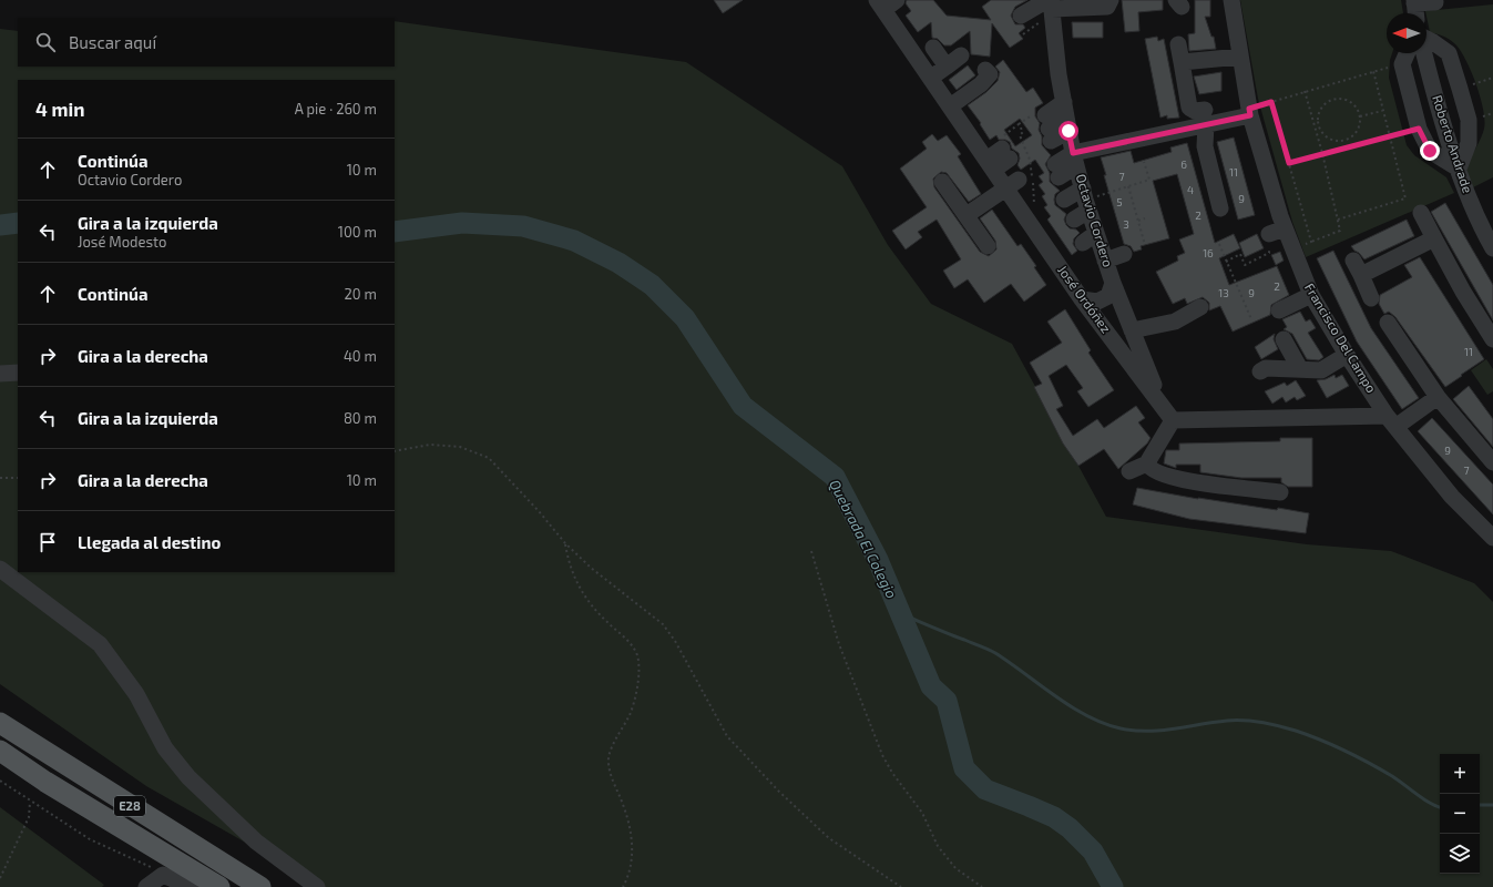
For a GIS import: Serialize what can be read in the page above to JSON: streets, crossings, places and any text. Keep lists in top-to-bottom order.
{
  "streets": {
    "main road": ["E28"],
    "street": [
      "Roberto Andrade",
      "Octavio Cordero",
      "José Ordóñez",
      "Francisco Del Campo"
    ]
  },
  "crossings": [
    ["Octavio Cordero", "José Ordóñez"]
  ],
  "water": ["Quebrada El Colegio"],
  "house_numbers": [
    "6",
    "11",
    "7",
    "4",
    "9",
    "5",
    "2",
    "3",
    "16",
    "2",
    "13",
    "9",
    "11",
    "9",
    "7"
  ],
  "north": "left",
  "page": {
    "search": "Buscar aquí",
    "heading": ["4 min", "A pie · 260 m"],
    "list": [
      ["Continúa", "Octavio Cordero", "10 m"],
      ["Gira a la izquierda", "José Modesto", "100 m"],
      ["Continúa", "20 m"],
      ["Gira a la derecha", "40 m"],
      ["Gira a la izquierda", "80 m"],
      ["Gira a la derecha", "10 m"],
      "Llegada al destino"
    ],
    "map_buttons": ["+", "−"]
  }
}
